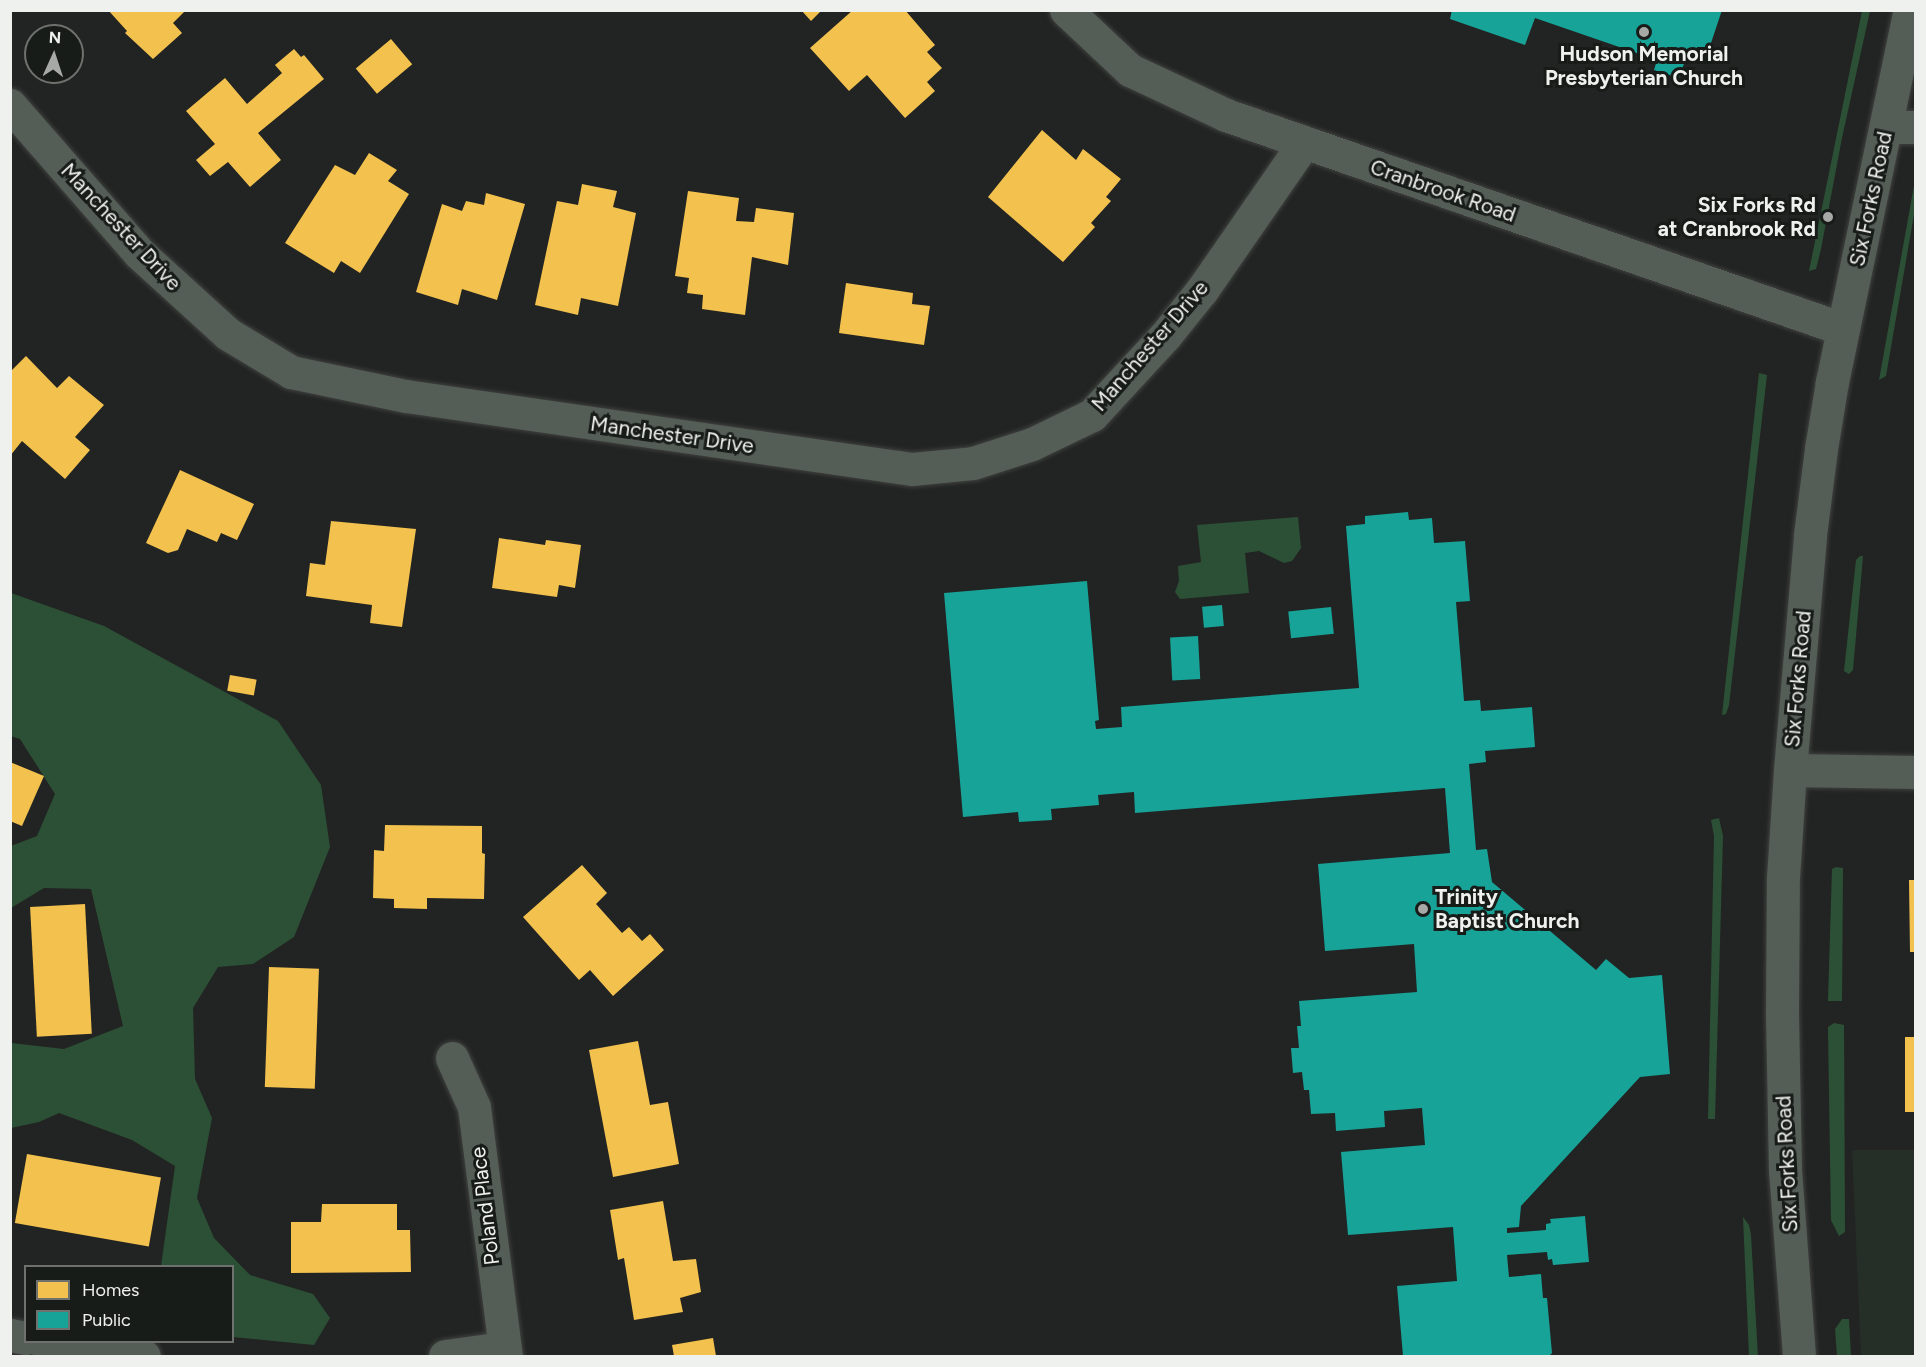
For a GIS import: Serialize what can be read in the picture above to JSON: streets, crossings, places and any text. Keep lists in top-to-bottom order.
{
  "streets": {
    "street": [
      "Cranbrook Road",
      "Six Forks Road",
      "Manchester Drive",
      "Poland Place"
    ]
  },
  "crossings": [
    ["Cranbrook Road", "Six Forks Road"],
    ["Cranbrook Road", "Manchester Drive"]
  ],
  "places": ["Hudson Memorial Presbyterian Church", "Six Forks Rd at Cranbrook Rd", "Trinity Baptist Church"],
  "legend": ["Homes", "Public"],
  "north": "top"
}
